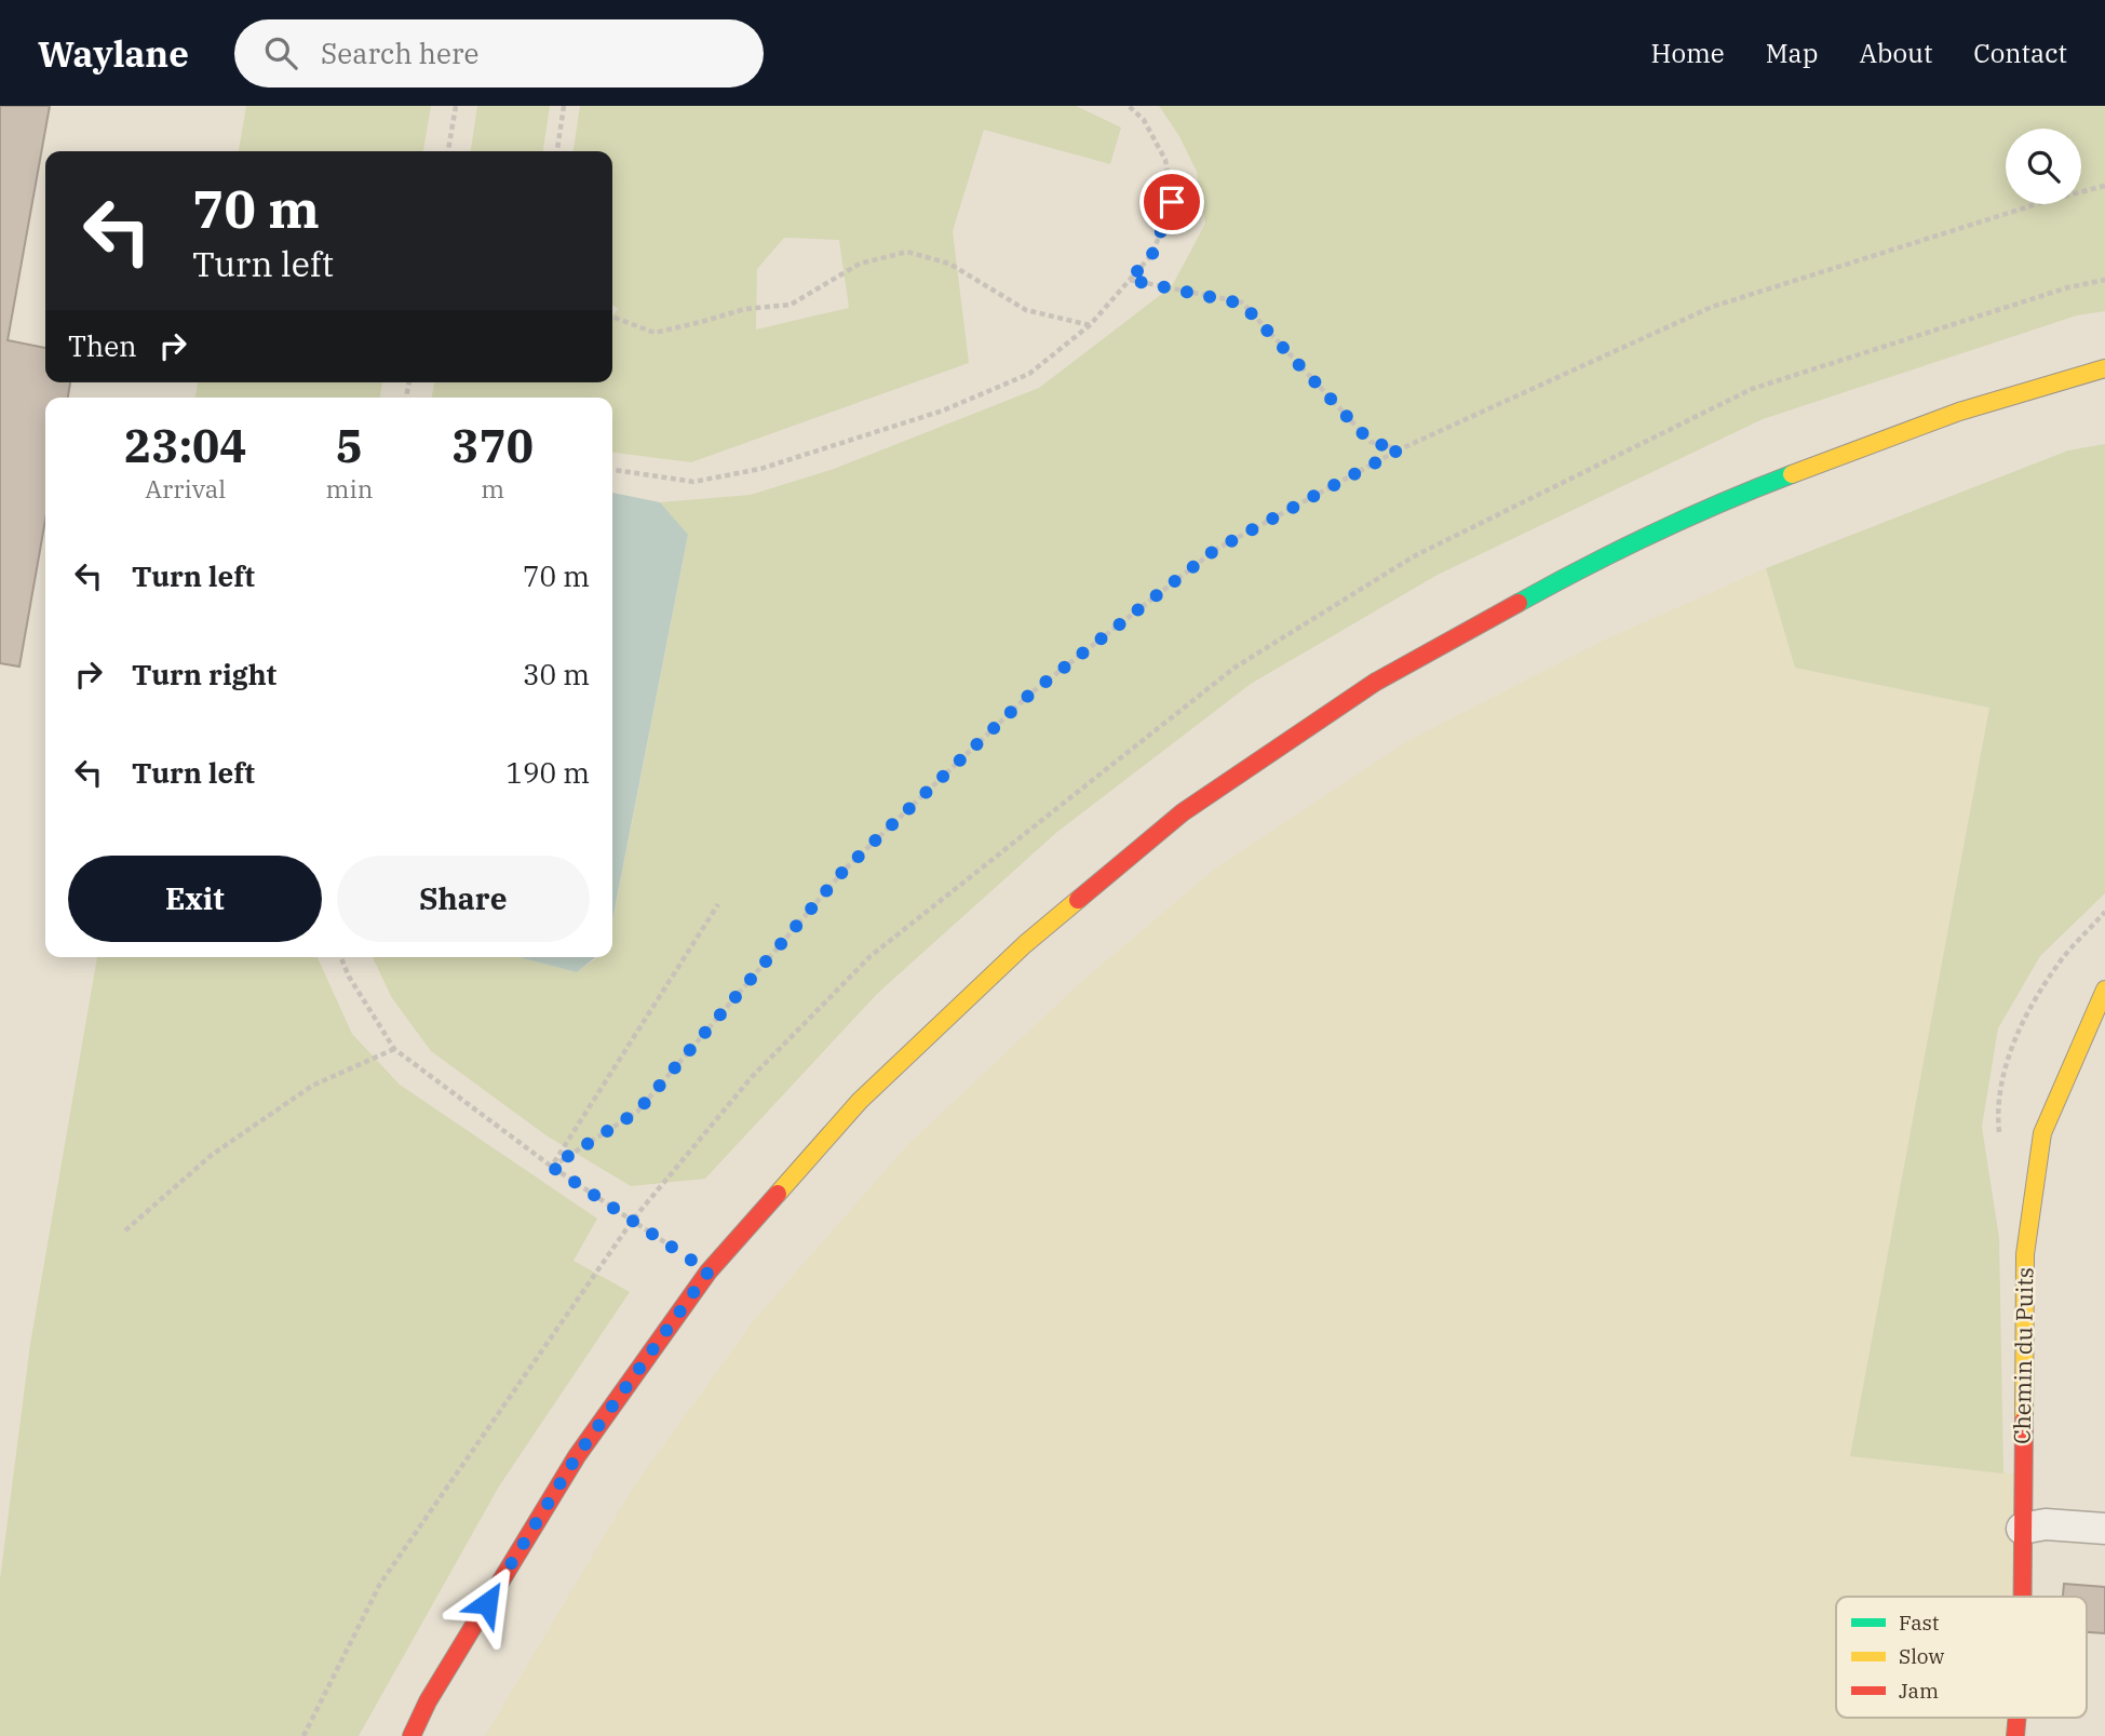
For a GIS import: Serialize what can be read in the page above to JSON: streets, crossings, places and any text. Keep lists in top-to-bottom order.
{
  "streets": {
    "main road": ["Chemin du Puits"]
  },
  "legend": ["Fast", "Slow", "Jam"],
  "page": {
    "header": "Waylane",
    "search": "Search here",
    "nav": [
      "Home",
      "Map",
      "About",
      "Contact"
    ],
    "turn": ["70 m", "Turn left"],
    "then": "Then",
    "eta": [
      "23:04",
      "Arrival",
      "5",
      "min",
      "370",
      "m"
    ],
    "list": [
      {
        "name": "Turn left",
        "value": "70 m"
      },
      {
        "name": "Turn right",
        "value": "30 m"
      },
      {
        "name": "Turn left",
        "value": "190 m"
      }
    ],
    "buttons": ["Exit", "Share"]
  }
}
